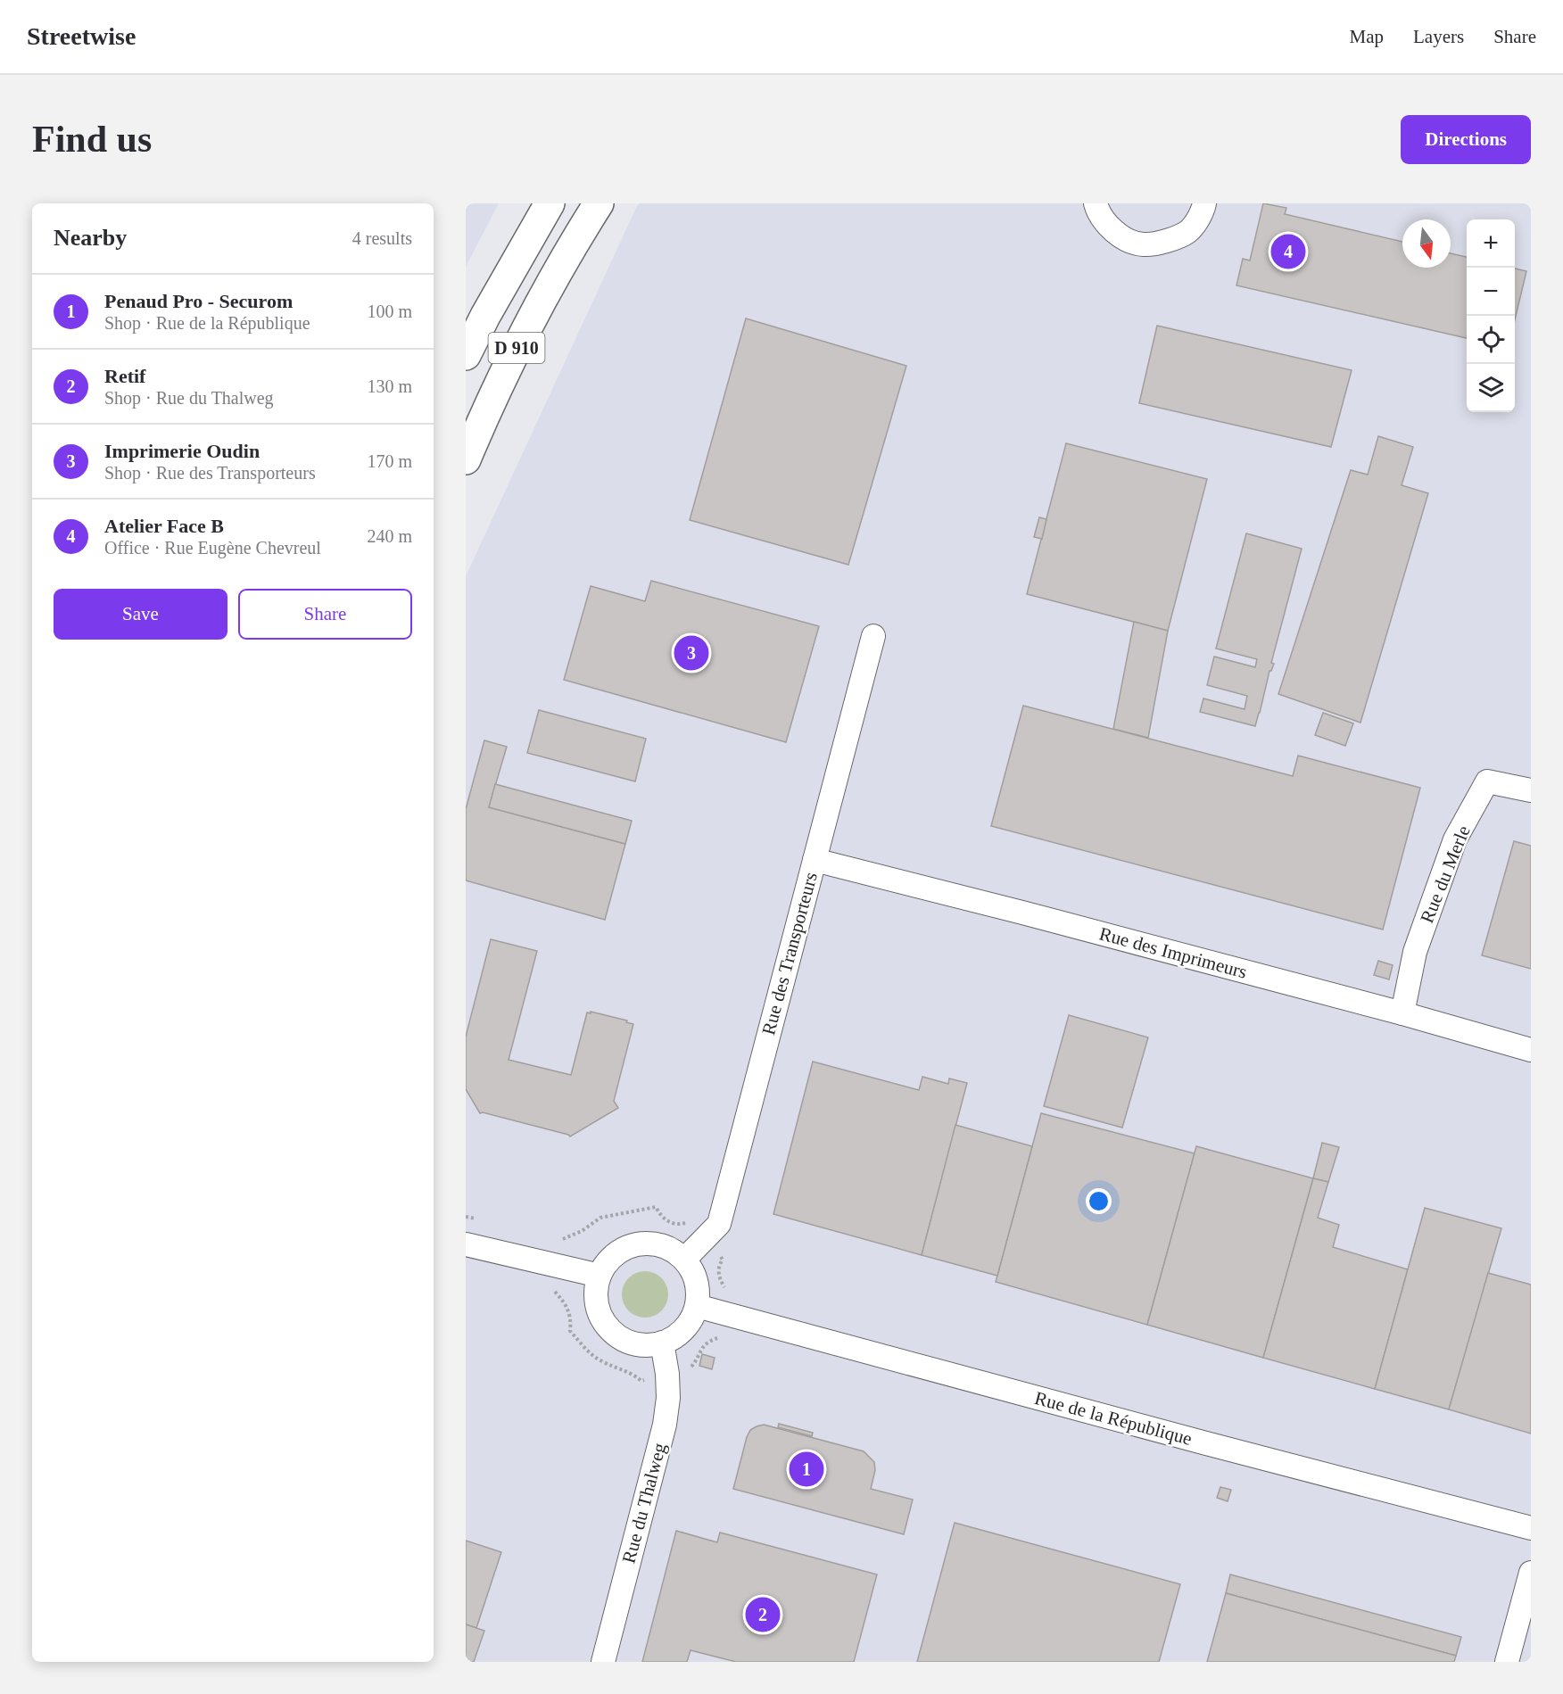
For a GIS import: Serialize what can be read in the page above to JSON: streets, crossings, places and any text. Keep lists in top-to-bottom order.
{
  "streets": {
    "main road": ["D 910"],
    "street": [
      "Rue du Merle",
      "Rue des Imprimeurs",
      "Rue des Transporteurs",
      "Rue de la République",
      "Rue du Thalweg"
    ]
  },
  "crossings": [
    ["Rue du Merle", "Rue des Imprimeurs"],
    ["Rue des Imprimeurs", "Rue des Transporteurs"],
    ["Rue des Transporteurs", "Rue de la République"],
    ["Rue des Transporteurs", "Rue du Thalweg"],
    ["Rue de la République", "Rue du Thalweg"]
  ],
  "north": "bottom",
  "page": {
    "header": "Streetwise",
    "nav": ["Map", "Layers", "Share"],
    "buttons": [
      "Directions",
      ["Save", "Share"]
    ],
    "title": "Find us",
    "heading": ["Nearby", "4 results"],
    "map_buttons": ["+", "−"],
    "pins": [
      "4",
      "3",
      "1",
      "2"
    ],
    "list": [
      {
        "mark": "1",
        "name": "Penaud Pro - Securom",
        "note": "Shop · Rue de la République",
        "value": "100 m"
      },
      {
        "mark": "2",
        "name": "Retif",
        "note": "Shop · Rue du Thalweg",
        "value": "130 m"
      },
      {
        "mark": "3",
        "name": "Imprimerie Oudin",
        "note": "Shop · Rue des Transporteurs",
        "value": "170 m"
      },
      {
        "mark": "4",
        "name": "Atelier Face B",
        "note": "Office · Rue Eugène Chevreul",
        "value": "240 m"
      }
    ]
  }
}
